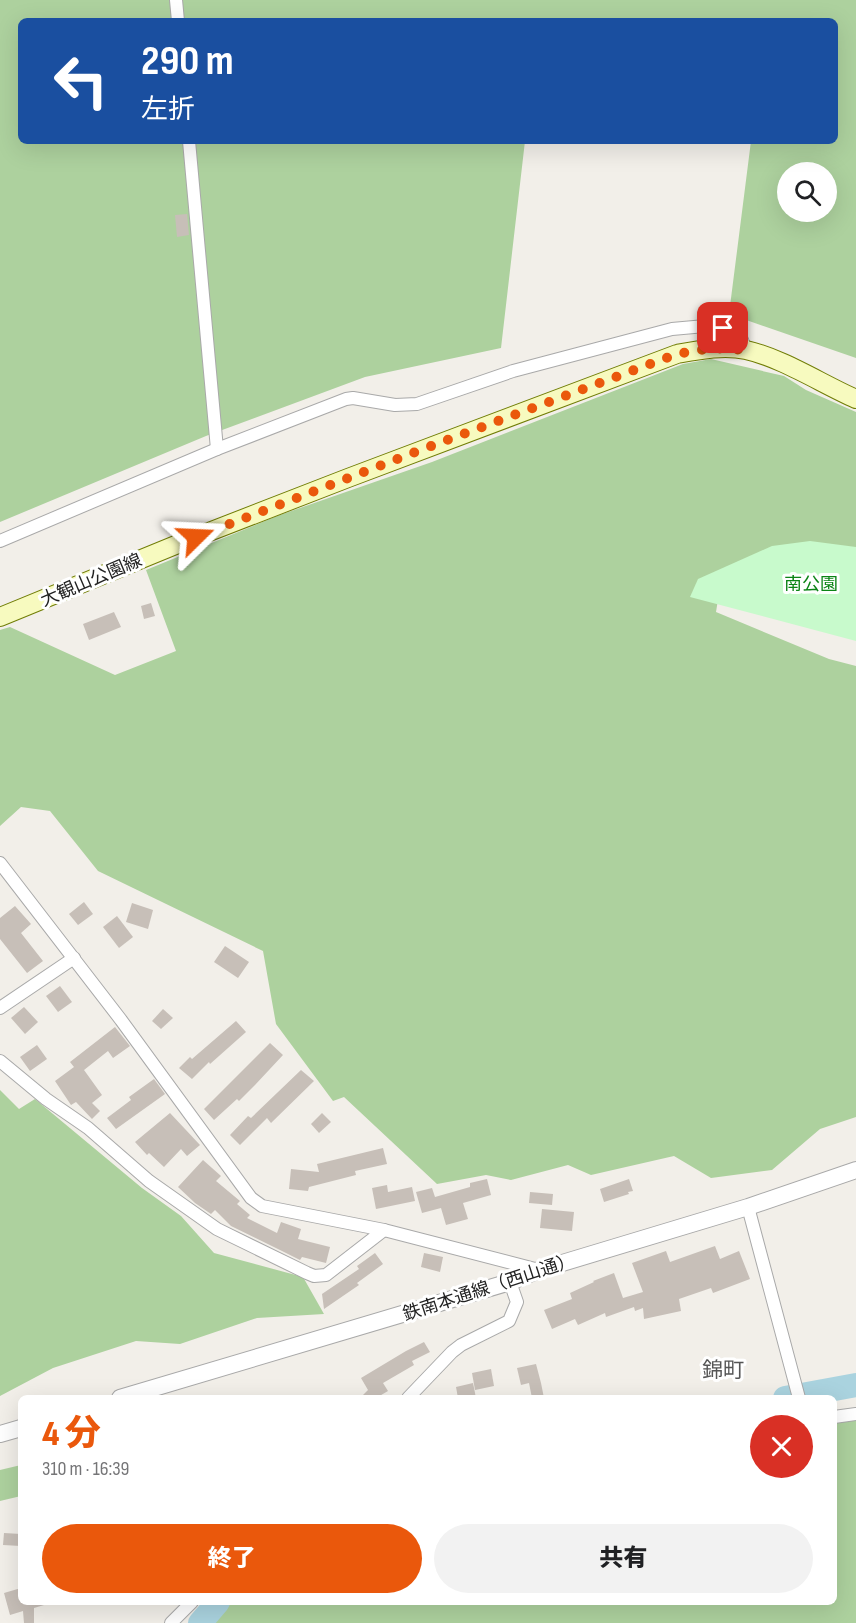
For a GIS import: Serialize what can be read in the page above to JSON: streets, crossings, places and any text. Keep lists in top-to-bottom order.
{
  "streets": {
    "main road": ["大観山公園線"],
    "street": ["鉄南本通線（西山通）"]
  },
  "districts": ["錦町"],
  "parks": ["南公園"],
  "page": {
    "turn": ["290 m", "左折"],
    "heading": ["4 分", "310 m · 16:39"],
    "buttons": ["終了", "共有"]
  }
}
